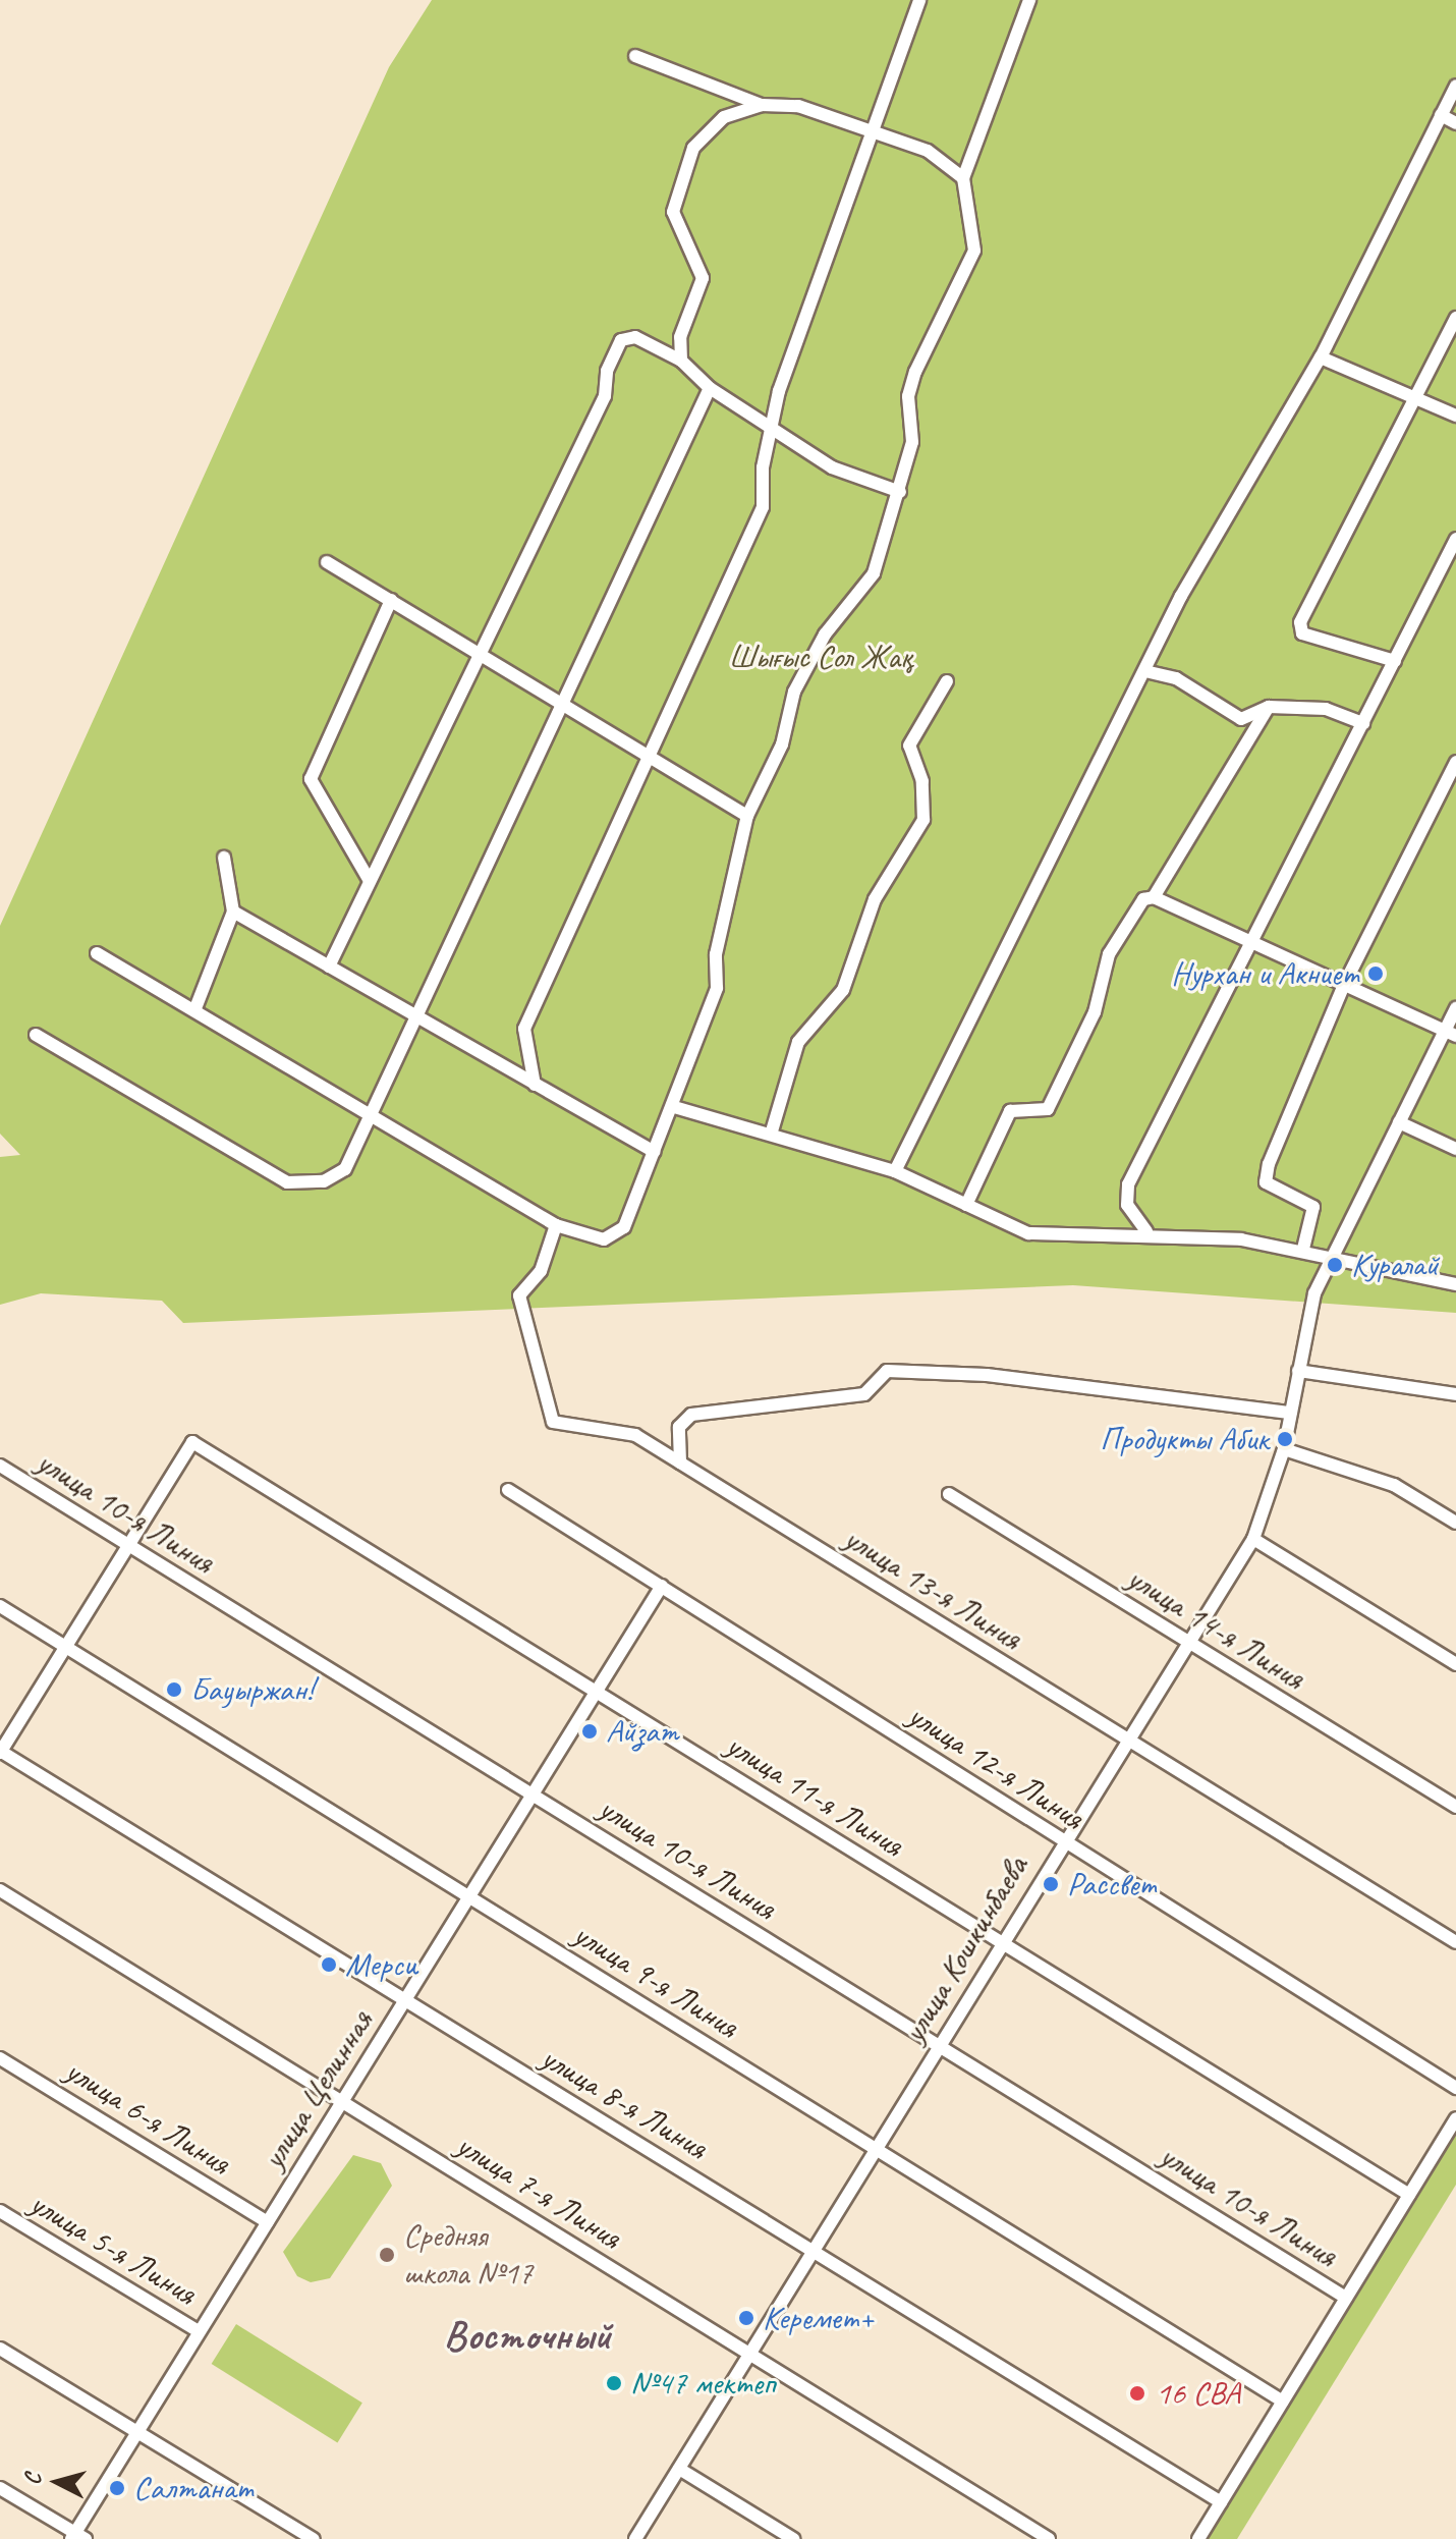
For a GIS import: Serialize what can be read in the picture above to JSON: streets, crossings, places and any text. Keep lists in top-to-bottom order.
{
  "streets": {
    "street": [
      "улица 10-я Линия",
      "улица 13-я Линия",
      "улица 14-я Линия",
      "улица 12-я Линия",
      "улица 11-я Линия",
      "улица Кошкинбаева",
      "улица 9-я Линия",
      "улица Целинная",
      "улица 8-я Линия",
      "улица 6-я Линия",
      "улица 7-я Линия",
      "улица 5-я Линия"
    ]
  },
  "crossings": [
    ["улица 10-я Линия", "улица 11-я Линия"],
    ["улица 10-я Линия", "улица Кошкинбаева"],
    ["улица 10-я Линия", "улица Целинная"],
    ["улица 13-я Линия", "улица Кошкинбаева"],
    ["улица 14-я Линия", "улица Кошкинбаева"],
    ["улица 12-я Линия", "улица Кошкинбаева"],
    ["улица 12-я Линия", "улица Целинная"],
    ["улица 11-я Линия", "улица Кошкинбаева"],
    ["улица 11-я Линия", "улица Целинная"],
    ["улица Кошкинбаева", "улица 9-я Линия"],
    ["улица Кошкинбаева", "улица 8-я Линия"],
    ["улица Кошкинбаева", "улица 7-я Линия"],
    ["улица 9-я Линия", "улица Целинная"],
    ["улица Целинная", "улица 8-я Линия"],
    ["улица Целинная", "улица 6-я Линия"],
    ["улица Целинная", "улица 7-я Линия"],
    ["улица Целинная", "улица 5-я Линия"]
  ],
  "districts": ["Восточный"],
  "parks": ["Шығыс Сол Жақ"],
  "places": [
    "Нурхан и Акниет",
    "Куралай",
    "Продукты Абик",
    "Бауыржан!",
    "Айзат",
    "Рассвет",
    "Мерси",
    "Средняя школа №17",
    "Керемет+",
    "№47 мектеп",
    "16 СВА",
    "Салтанат"
  ],
  "north": "left"
}
